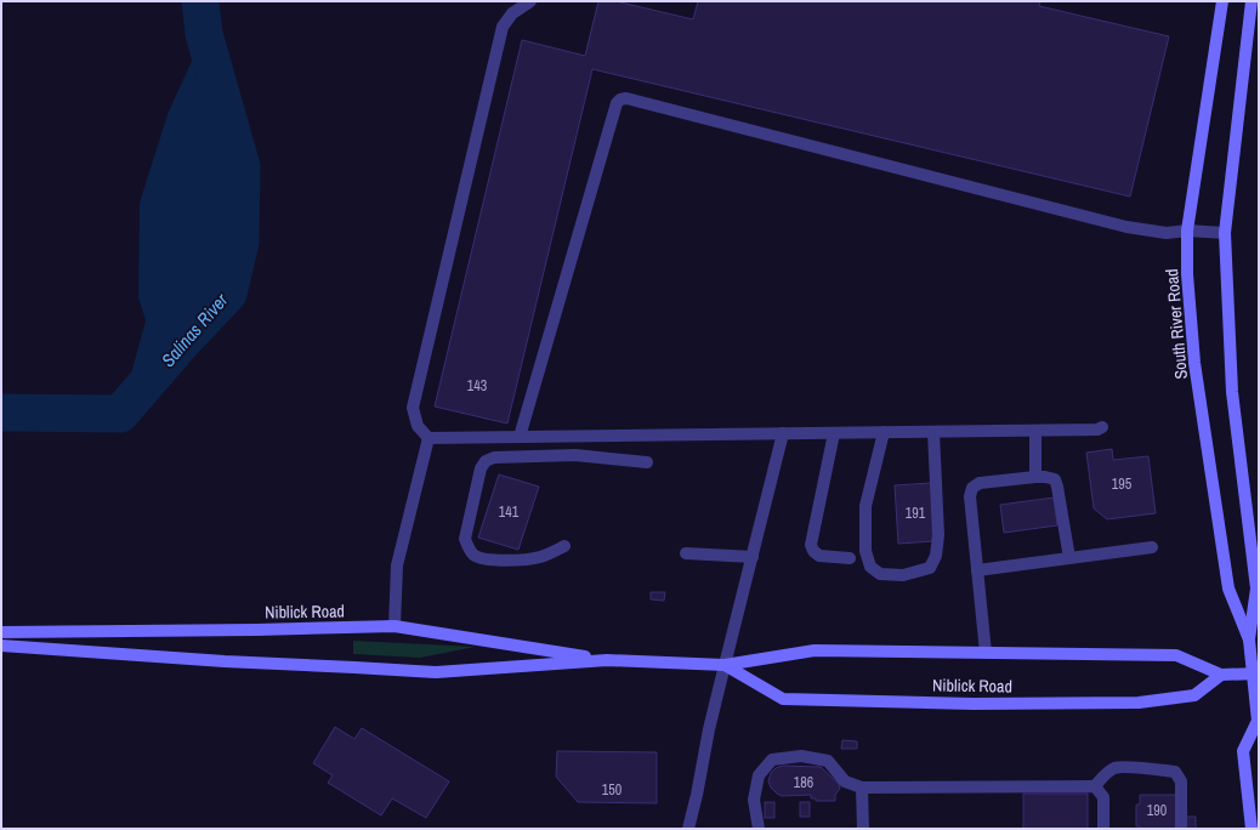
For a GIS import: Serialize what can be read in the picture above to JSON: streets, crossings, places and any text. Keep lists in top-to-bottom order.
{
  "streets": {
    "main road": ["South River Road", "Niblick Road"]
  },
  "crossings": [
    ["South River Road", "Niblick Road"]
  ],
  "water": ["Salinas River"],
  "house_numbers": [
    "143",
    "195",
    "141",
    "191",
    "186",
    "150",
    "190"
  ]
}
